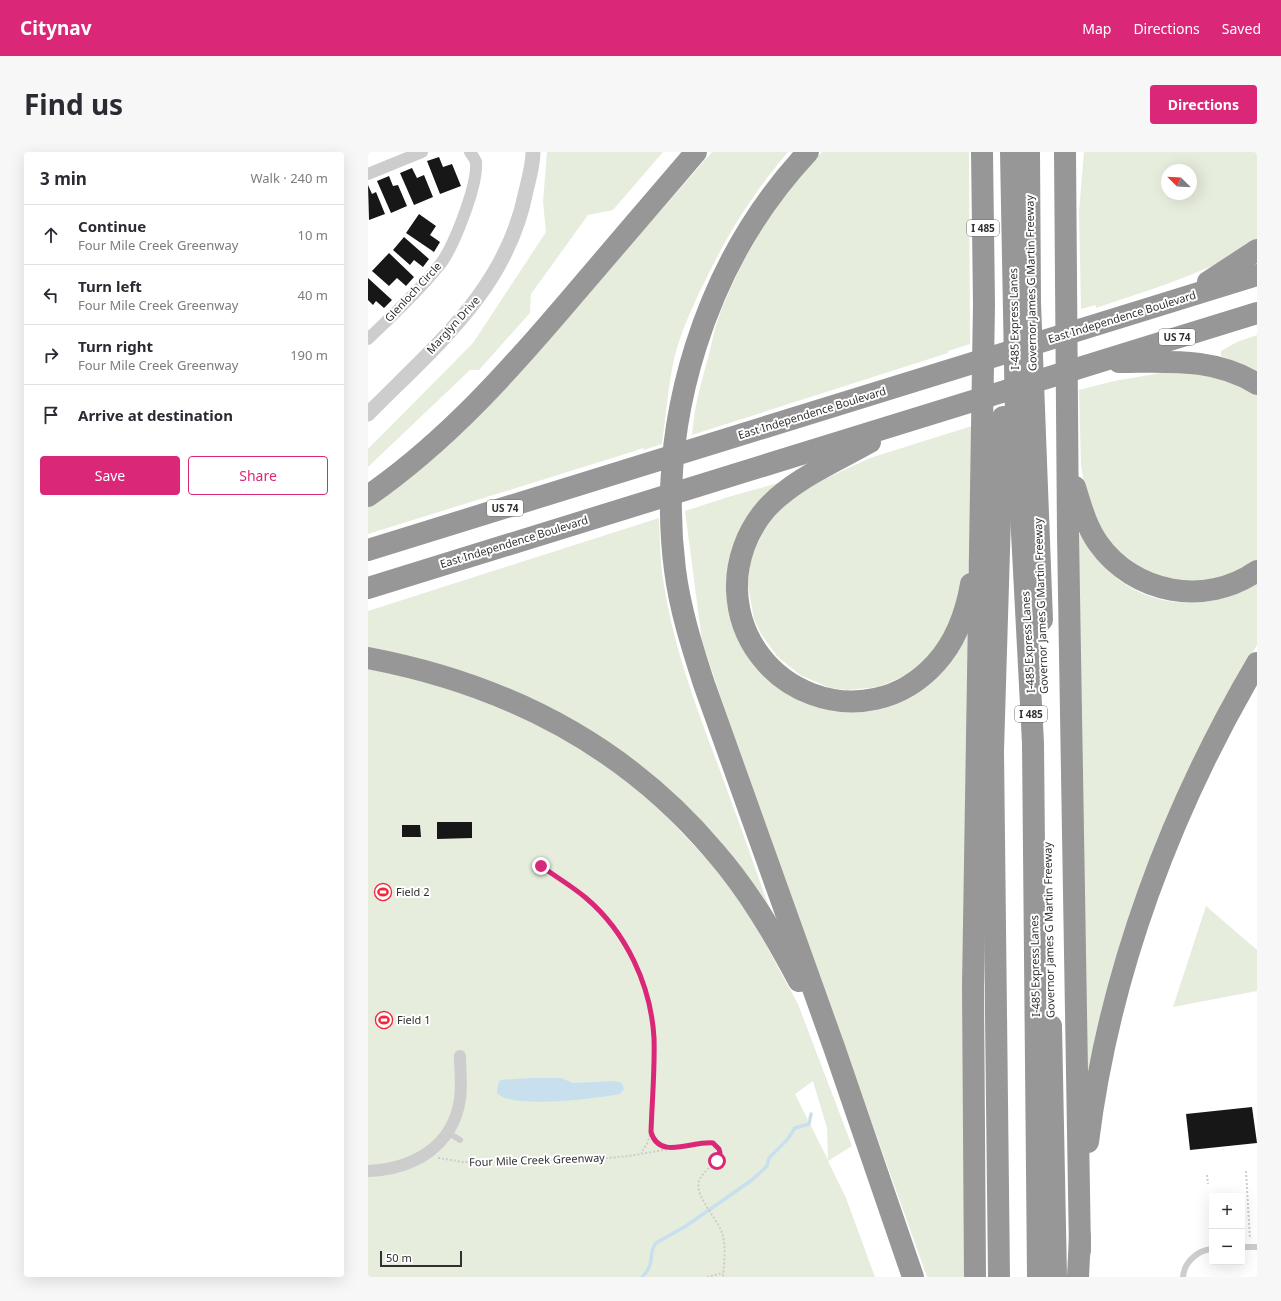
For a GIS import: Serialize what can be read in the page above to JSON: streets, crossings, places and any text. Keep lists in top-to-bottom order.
{
  "streets": {
    "highway": [
      "I 485",
      "Governor James G Martin Freeway",
      "East Independence Boulevard",
      "I-485 Express Lanes",
      "US 74"
    ],
    "street": ["Glenloch Circle", "Marglyn Drive"],
    "path": ["Four Mile Creek Greenway"]
  },
  "places": {
    "sports": ["Field 2", "Field 1"]
  },
  "scale_bar": "50 m",
  "north": "top left",
  "page": {
    "header": "Citynav",
    "nav": ["Map", "Directions", "Saved"],
    "title": "Find us",
    "buttons": [
      "Directions",
      ["Save", "Share"]
    ],
    "heading": ["3 min", "Walk · 240 m"],
    "list": [
      ["Continue", "Four Mile Creek Greenway", "10 m"],
      ["Turn left", "Four Mile Creek Greenway", "40 m"],
      ["Turn right", "Four Mile Creek Greenway", "190 m"],
      "Arrive at destination"
    ],
    "map_buttons": ["+", "−"],
    "scale": "50 m"
  }
}
